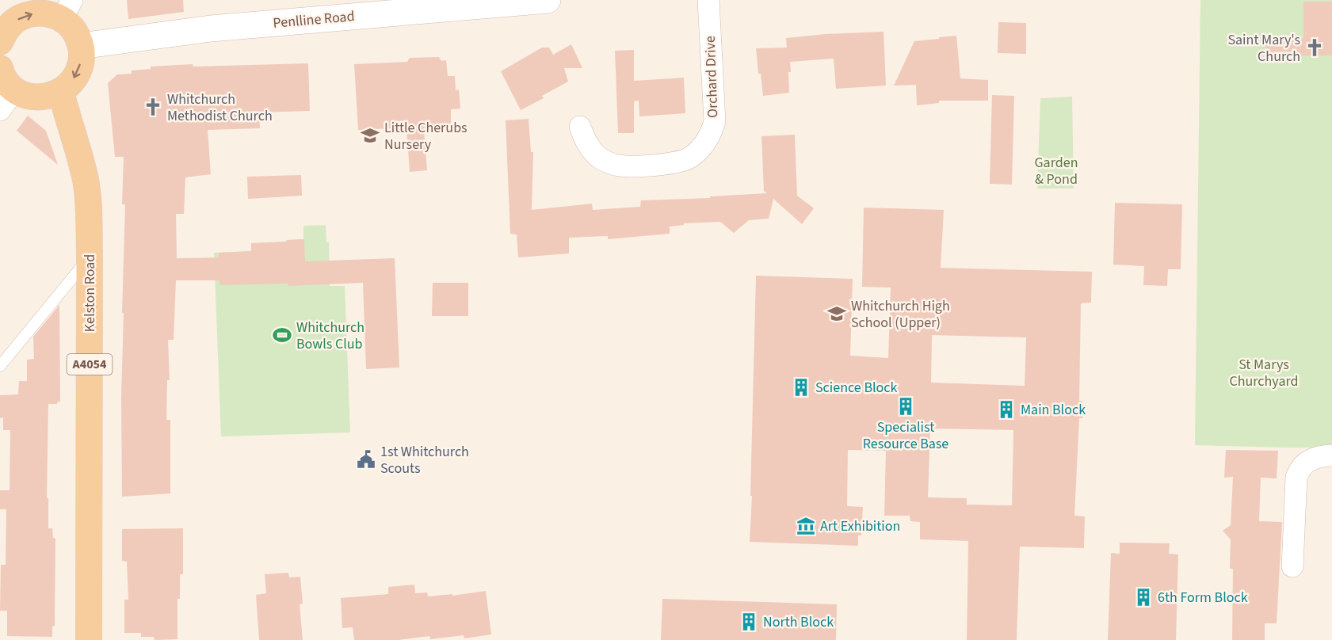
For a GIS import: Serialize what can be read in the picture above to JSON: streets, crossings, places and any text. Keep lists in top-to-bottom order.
{
  "streets": {
    "main road": ["Kelston Road", "A4054"],
    "street": ["Penlline Road", "Orchard Drive"]
  },
  "parks": ["Garden & Pond", "St Marys Churchyard"],
  "places": {
    "church": ["Saint Mary's Church", "Whitchurch Methodist Church"],
    "school or university": ["Little Cherubs Nursery", "Whitchurch High School (Upper)"],
    "sports": ["Whitchurch Bowls Club"],
    "building": [
      "Science Block",
      "Specialist Resource Base",
      "Main Block",
      "6th Form Block",
      "North Block"
    ],
    "public building": ["1st Whitchurch Scouts"],
    "museum": ["Art Exhibition"]
  }
}
